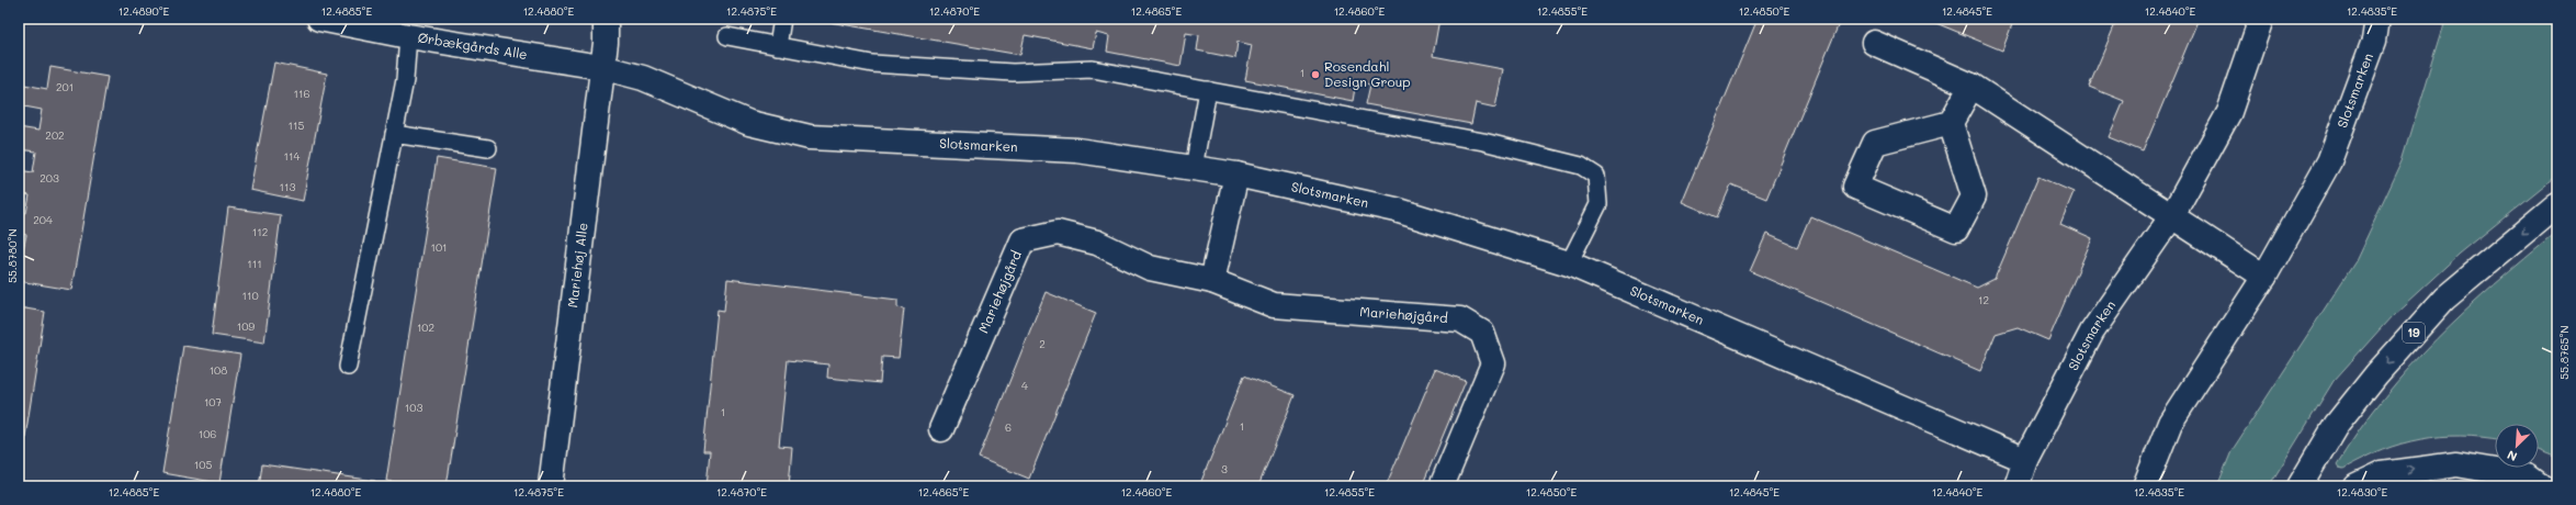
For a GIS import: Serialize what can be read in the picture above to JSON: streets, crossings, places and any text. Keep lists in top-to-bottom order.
{
  "streets": {
    "main road": [
      "Ørbækgårds Alle",
      "Slotsmarken",
      "Mariehøj Alle",
      "Mariehøjgård",
      "19"
    ]
  },
  "crossings": [
    ["Ørbækgårds Alle", "Slotsmarken"],
    ["Ørbækgårds Alle", "Mariehøj Alle"],
    ["Slotsmarken", "Mariehøj Alle"]
  ],
  "places": ["Rosendahl Design Group"],
  "house_numbers": [
    "1",
    "201",
    "116",
    "115",
    "202",
    "114",
    "203",
    "113",
    "204",
    "112",
    "101",
    "111",
    "110",
    "12",
    "109",
    "102",
    "2",
    "108",
    "4",
    "107",
    "103",
    "1",
    "1",
    "6",
    "106",
    "105",
    "3"
  ],
  "north": "bottom left",
  "coordinates": [
    "12.4890°E",
    "12.4885°E",
    "12.4880°E",
    "12.4875°E",
    "12.4870°E",
    "12.4865°E",
    "12.4860°E",
    "12.4855°E",
    "12.4850°E",
    "12.4845°E",
    "12.4840°E",
    "12.4835°E",
    "55.8780°N",
    "55.8765°N",
    "12.4830°E"
  ]
}
